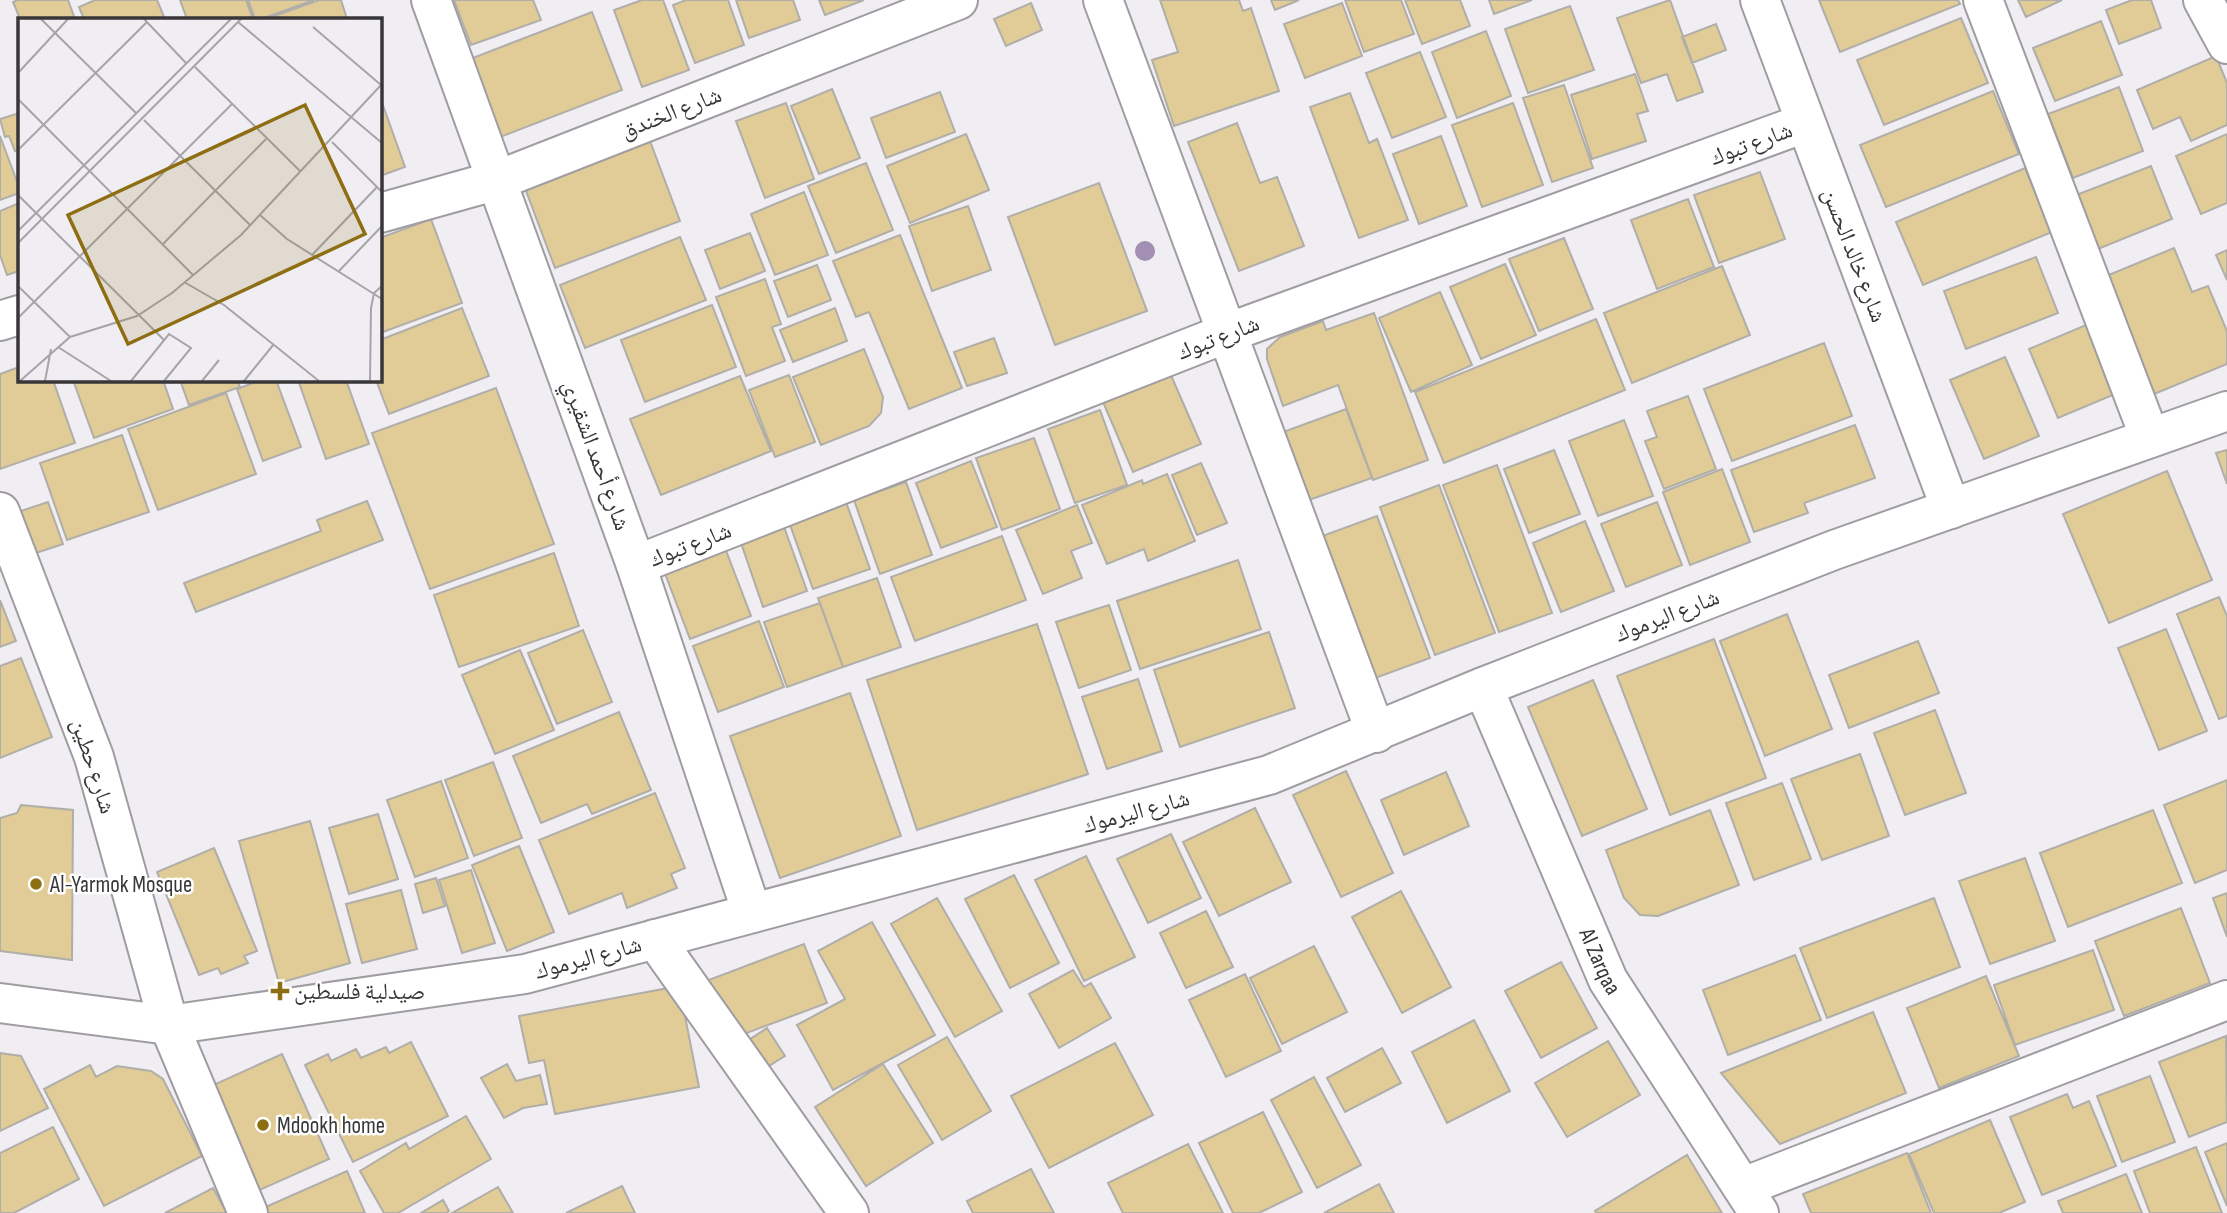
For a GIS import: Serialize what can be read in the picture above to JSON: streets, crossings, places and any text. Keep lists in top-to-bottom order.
{
  "streets": {
    "street": [
      "شارع الخندق",
      "شارع تبوك",
      "شارع خالد الحسن",
      "شارع أحمد الشقيري",
      "شارع اليرموك",
      "شارع حطين",
      "Al Zarqaa"
    ]
  },
  "crossings": [
    ["شارع الخندق", "شارع أحمد الشقيري"],
    ["شارع تبوك", "شارع خالد الحسن"],
    ["شارع تبوك", "شارع أحمد الشقيري"],
    ["شارع خالد الحسن", "شارع اليرموك"],
    ["شارع أحمد الشقيري", "شارع اليرموك"],
    ["شارع اليرموك", "شارع حطين"],
    ["شارع اليرموك", "Al Zarqaa"]
  ],
  "places": {
    "other": ["Al-Yarmok Mosque", "Mdookh home"],
    "health": ["صيدلية فلسطين"]
  }
}
